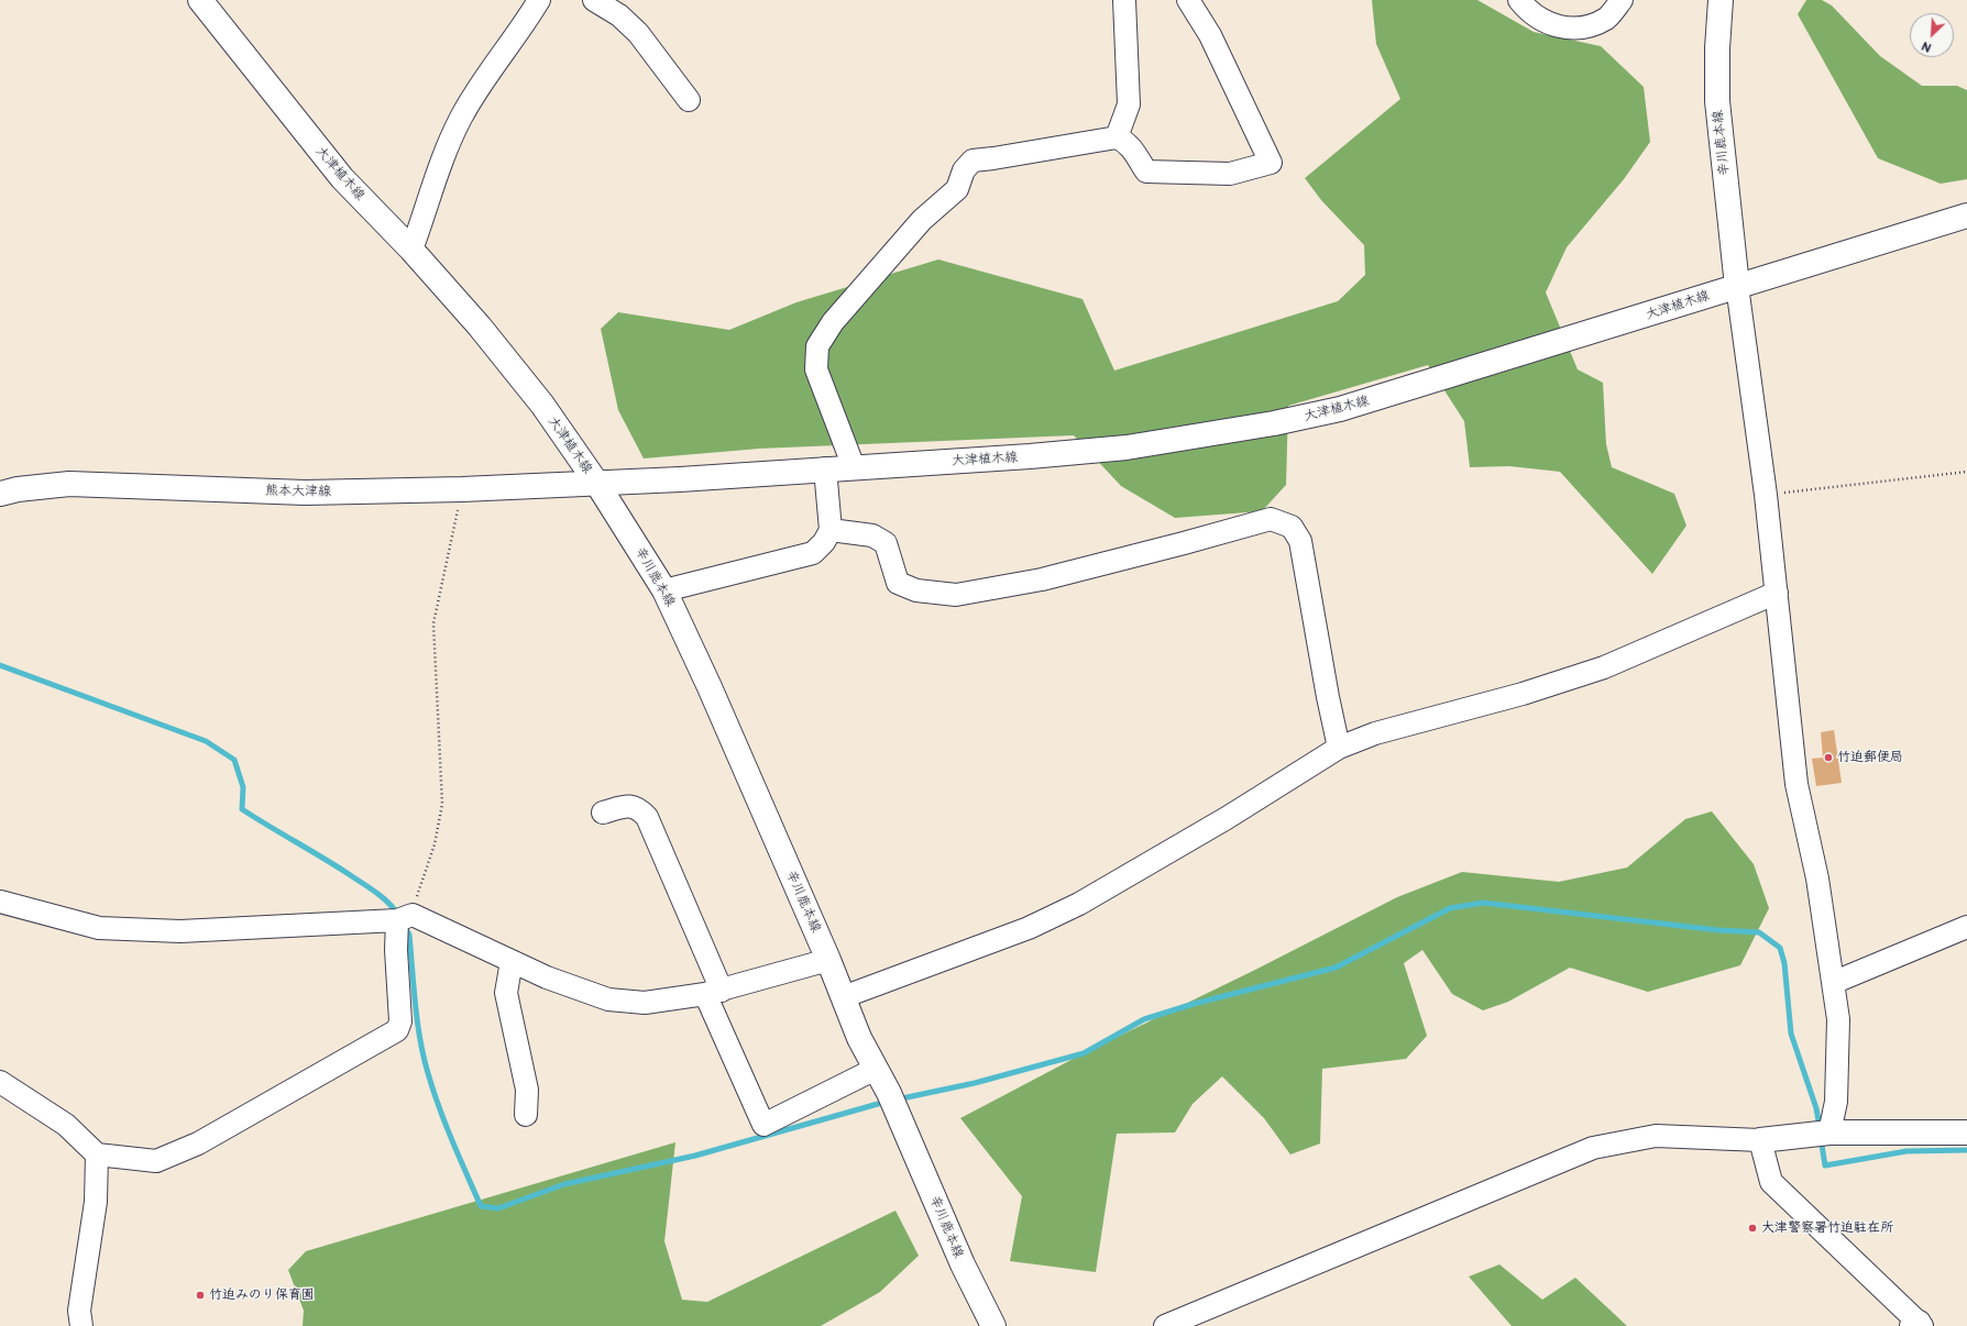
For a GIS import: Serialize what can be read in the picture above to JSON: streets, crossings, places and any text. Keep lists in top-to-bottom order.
{
  "streets": {
    "main road": ["辛川鹿本線", "大津植木線", "熊本大津線"]
  },
  "crossings": [
    ["辛川鹿本線", "大津植木線"],
    ["辛川鹿本線", "熊本大津線"],
    ["大津植木線", "熊本大津線"]
  ],
  "places": ["竹迫郵便局", "大津警察署竹迫駐在所", "竹迫みのり保育園"],
  "north": "bottom left"
}
